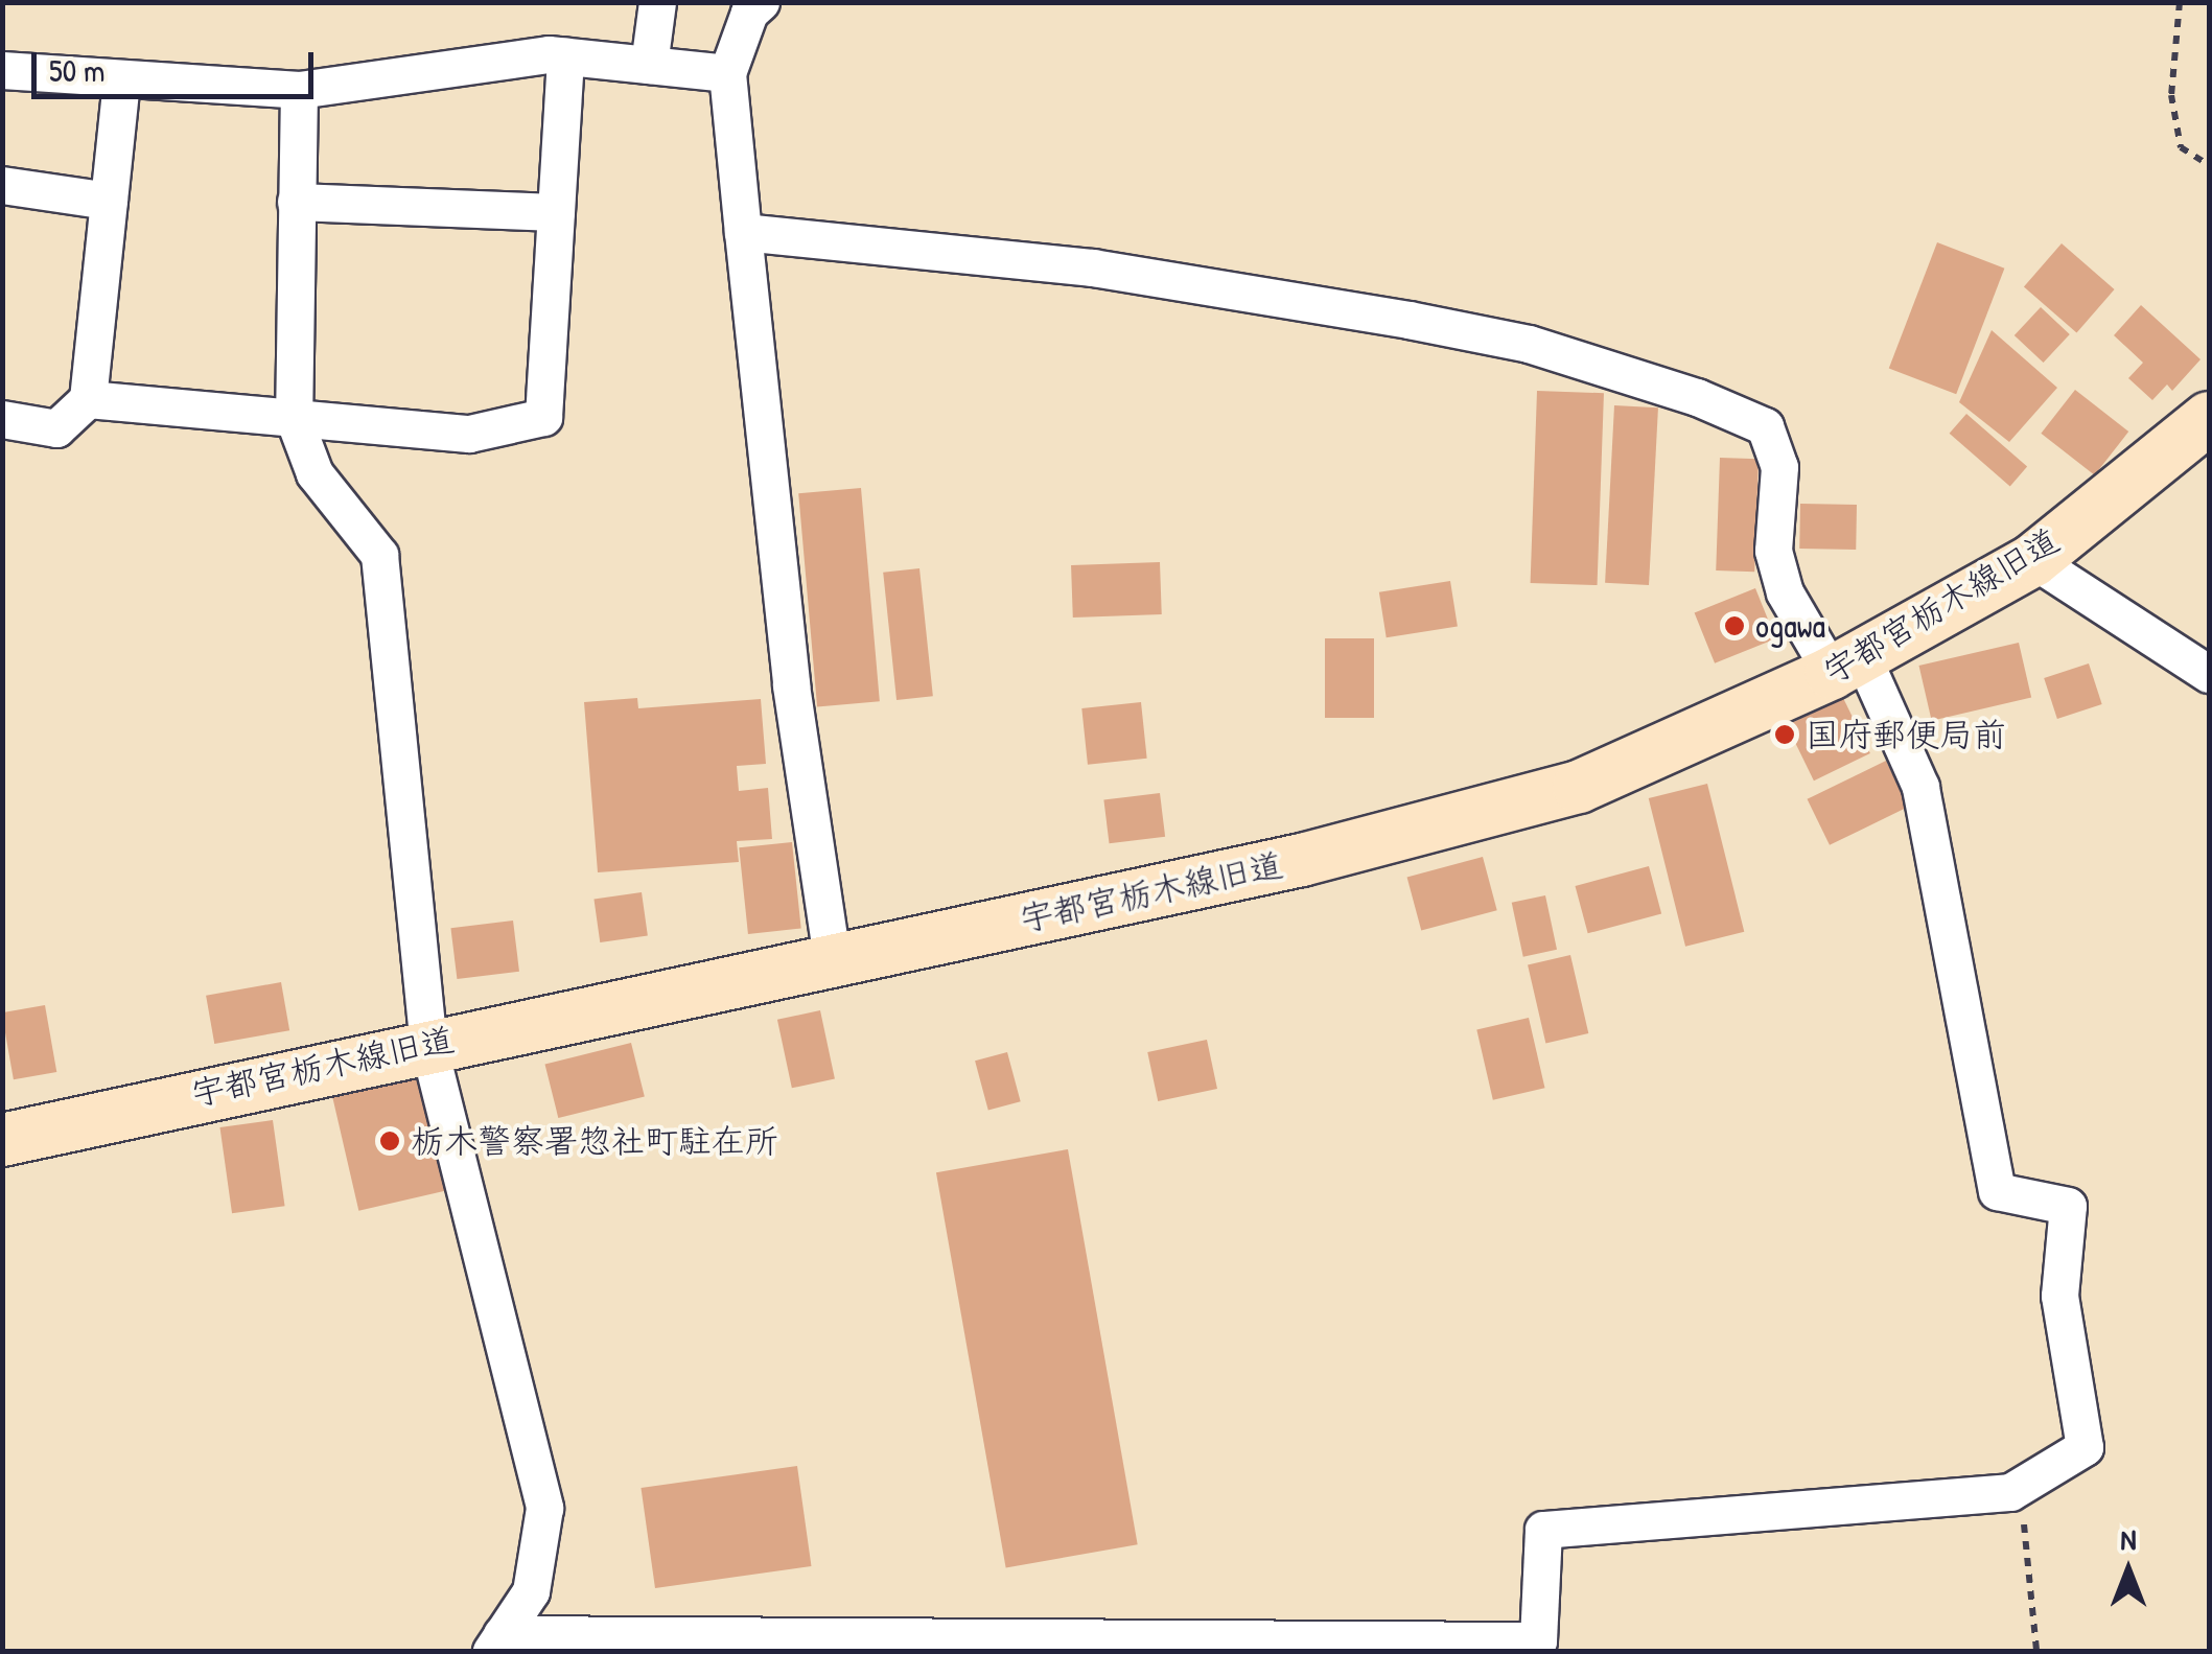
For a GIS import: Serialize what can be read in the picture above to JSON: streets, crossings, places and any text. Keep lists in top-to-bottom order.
{
  "streets": {
    "street": ["宇都宮栃木線旧道"]
  },
  "places": ["ogawa", "国府郵便局前", "栃木警察署惣社町駐在所"],
  "scale_bar": "50 m",
  "north": "top"
}
